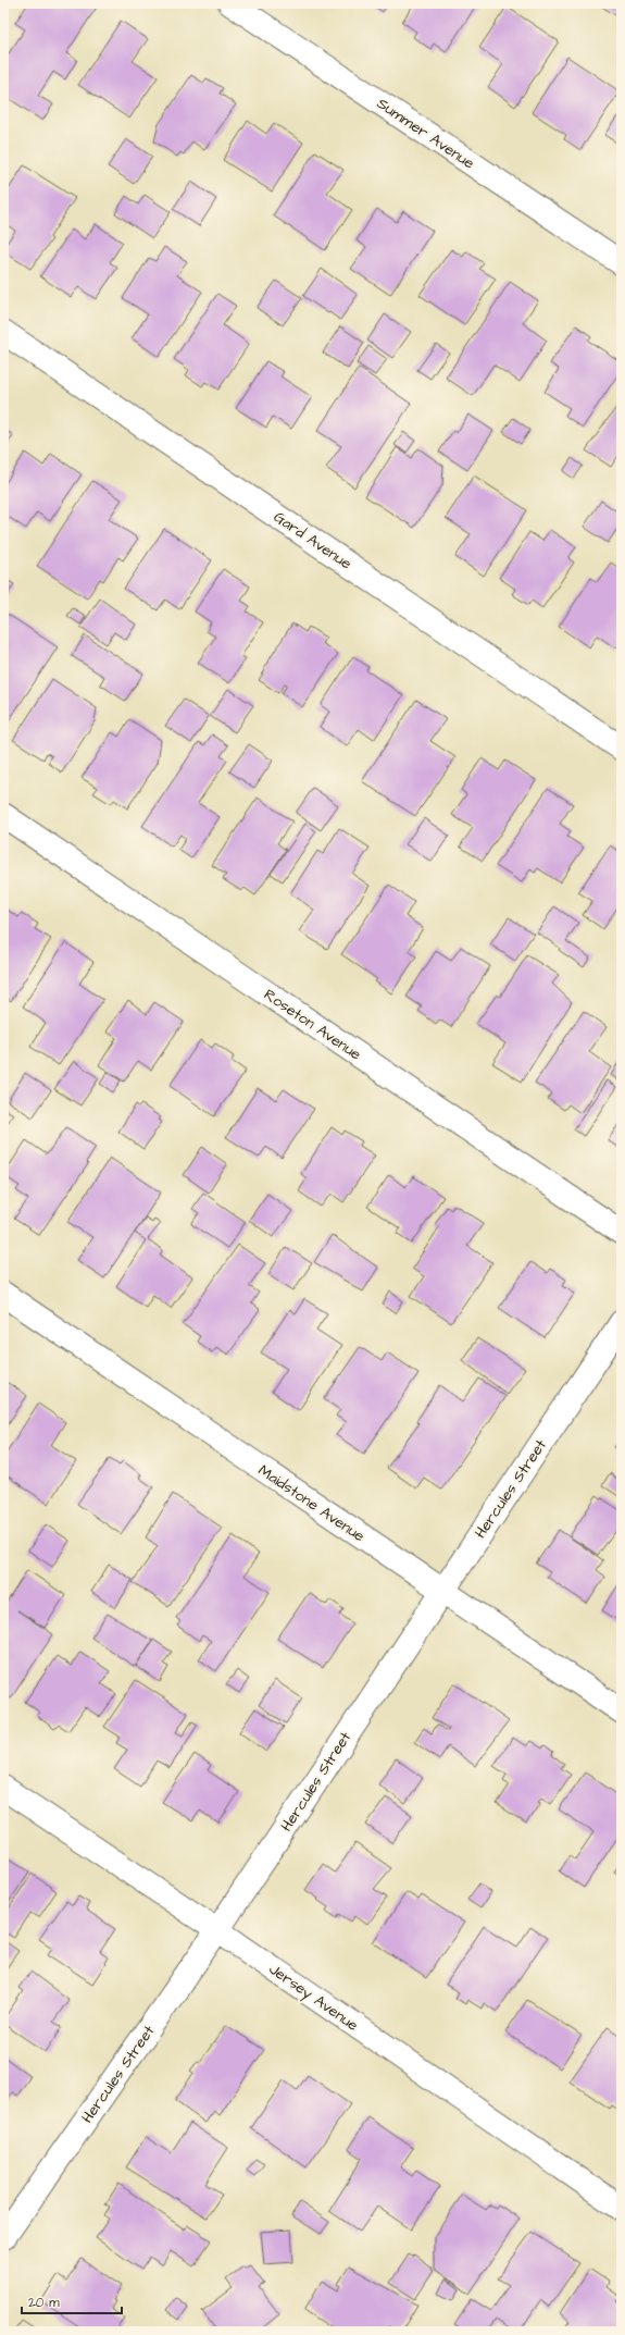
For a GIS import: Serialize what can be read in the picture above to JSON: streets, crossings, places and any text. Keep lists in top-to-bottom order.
{
  "streets": {
    "street": [
      "Summer Avenue",
      "Gard Avenue",
      "Roseton Avenue",
      "Hercules Street",
      "Maidstone Avenue",
      "Jersey Avenue"
    ]
  },
  "crossings": [
    ["Hercules Street", "Maidstone Avenue"],
    ["Hercules Street", "Jersey Avenue"]
  ],
  "scale_bar": "20 m"
}
